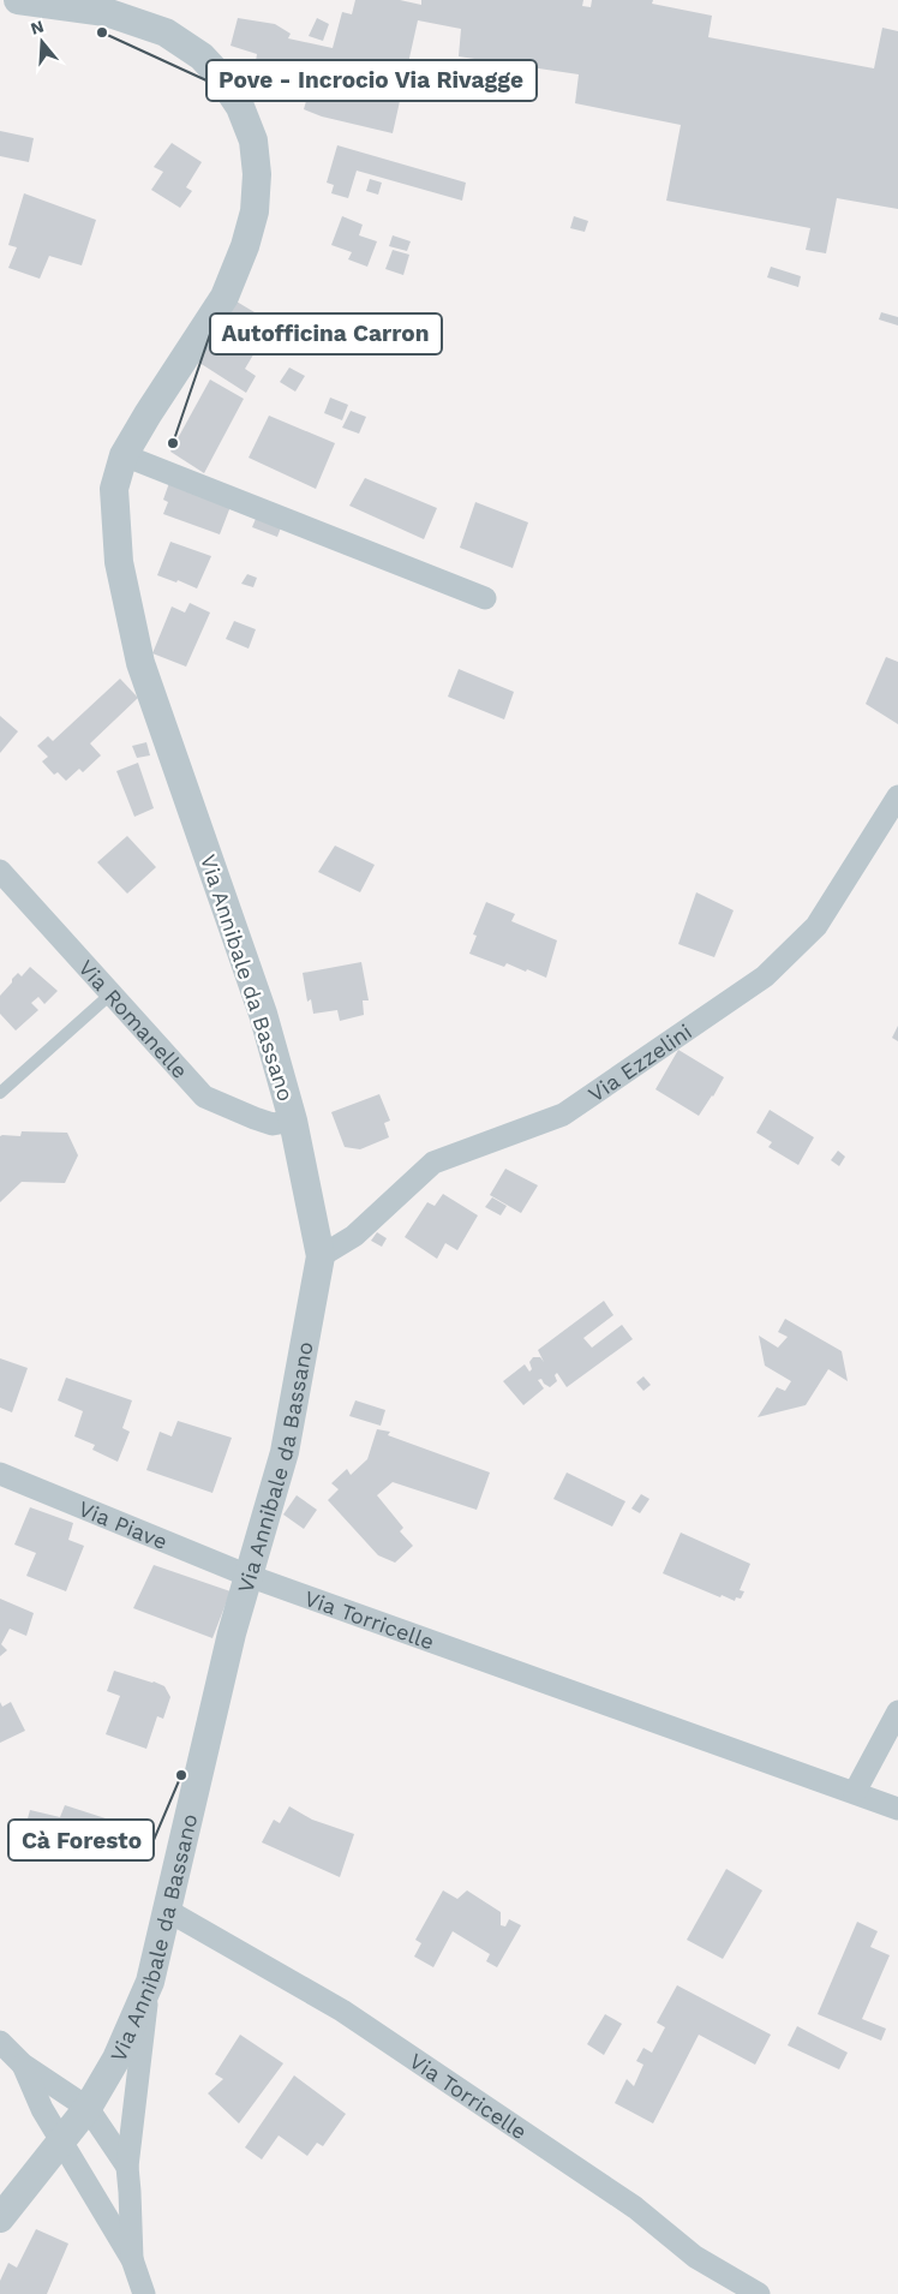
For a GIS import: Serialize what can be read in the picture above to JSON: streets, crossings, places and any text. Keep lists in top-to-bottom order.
{
  "streets": {
    "street": [
      "Via Annibale da Bassano",
      "Via Romanelle",
      "Via Ezzelini",
      "Via Piave",
      "Via Torricelle"
    ]
  },
  "crossings": [
    ["Via Annibale da Bassano", "Via Romanelle"],
    ["Via Annibale da Bassano", "Via Ezzelini"],
    ["Via Annibale da Bassano", "Via Piave"],
    ["Via Annibale da Bassano", "Via Torricelle"],
    ["Via Piave", "Via Torricelle"]
  ],
  "places": ["Pove - Incrocio Via Rivagge", "Autofficina Carron", "Cà Foresto"],
  "north": "top"
}
